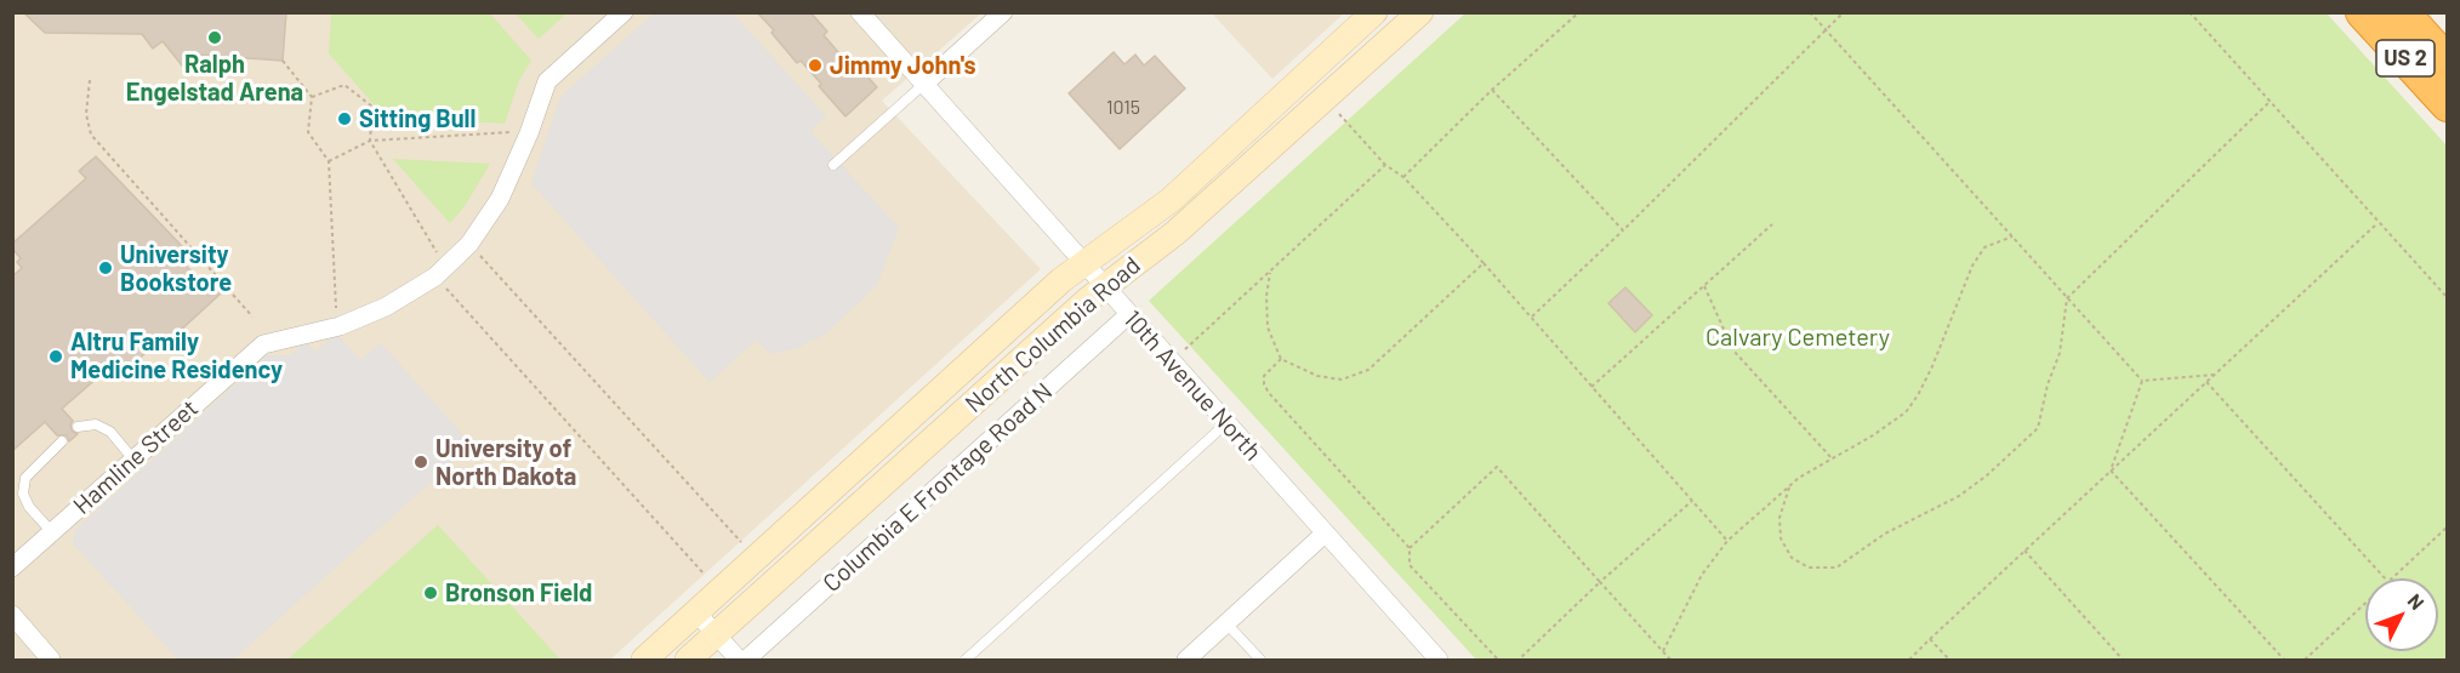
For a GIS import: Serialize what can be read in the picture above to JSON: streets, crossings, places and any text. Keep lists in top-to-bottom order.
{
  "streets": {
    "highway": ["US 2"],
    "main road": ["North Columbia Road"],
    "street": ["10th Avenue North", "Hamline Street", "Columbia E Frontage Road N"]
  },
  "crossings": [
    ["North Columbia Road", "10th Avenue North"],
    ["10th Avenue North", "Columbia E Frontage Road N"]
  ],
  "parks": ["Calvary Cemetery"],
  "places": [
    "Ralph Engelstad Arena",
    "Jimmy John's",
    "Sitting Bull",
    "University Bookstore",
    "Altru Family Medicine Residency",
    "University of North Dakota",
    "Bronson Field"
  ],
  "house_numbers": ["1015"],
  "north": "top right"
}
